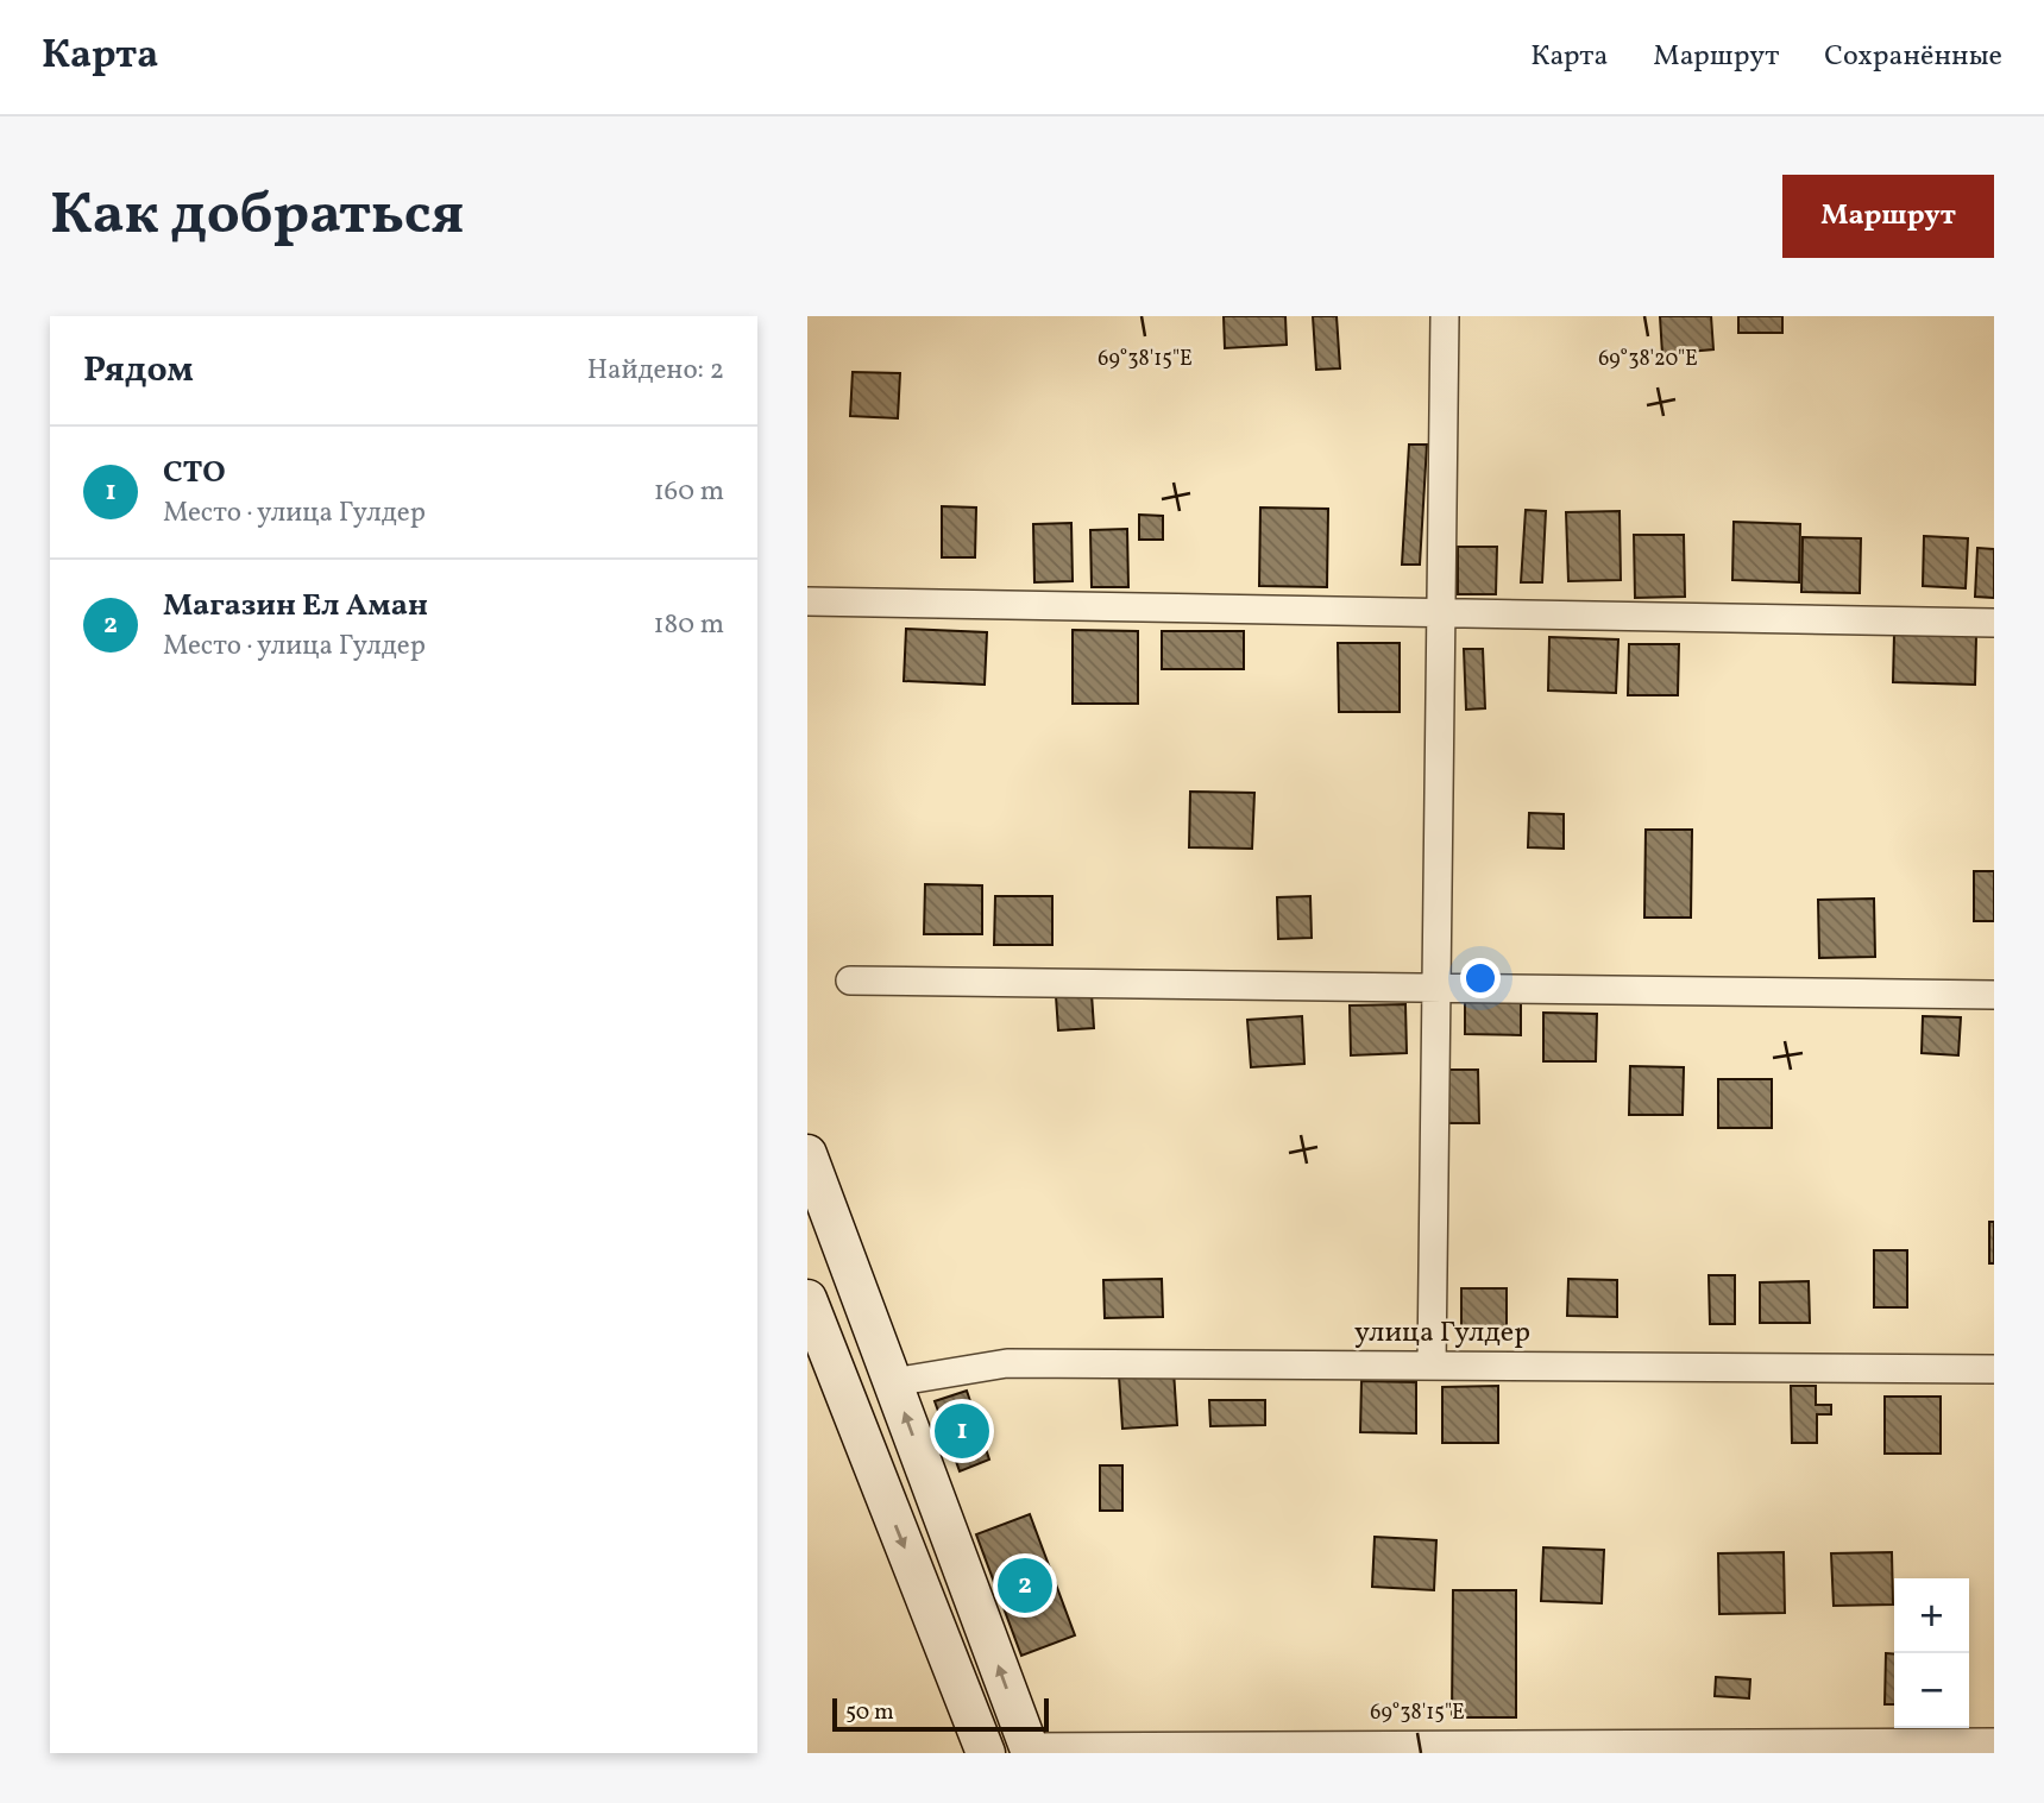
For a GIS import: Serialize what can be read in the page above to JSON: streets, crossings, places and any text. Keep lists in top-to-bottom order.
{
  "streets": {
    "street": ["улица Гулдер"]
  },
  "scale_bar": "50 m",
  "page": {
    "header": "Карта",
    "nav": ["Карта", "Маршрут", "Сохранённые"],
    "buttons": "Маршрут",
    "title": "Как добраться",
    "heading": ["Рядом", "Найдено: 2"],
    "list": [
      {
        "mark": "1",
        "name": "СТО",
        "note": "Место · улица Гулдер",
        "value": "160 m"
      },
      {
        "mark": "2",
        "name": "Магазин Ел Аман",
        "note": "Место · улица Гулдер",
        "value": "180 m"
      }
    ],
    "pins": ["1", "2"],
    "map_buttons": ["+", "−"],
    "scale": "50 m"
  },
  "coordinates": ["69°38'15\"E", "69°38'20\"E"]
}
